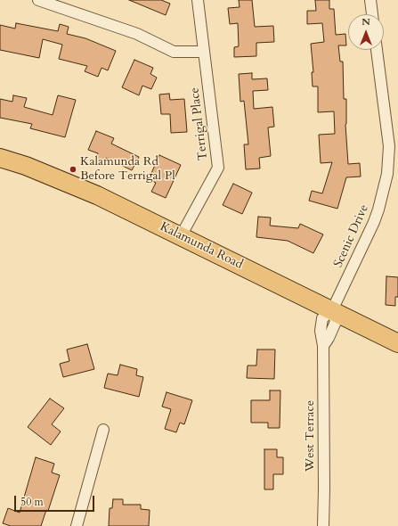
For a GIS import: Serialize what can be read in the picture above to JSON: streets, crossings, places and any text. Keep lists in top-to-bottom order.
{
  "streets": {
    "main road": ["Kalamunda Road"],
    "street": ["Terrigal Place", "Scenic Drive", "West Terrace"]
  },
  "crossings": [
    ["Terrigal Place", "Kalamunda Road"],
    ["Scenic Drive", "Kalamunda Road"],
    ["Scenic Drive", "West Terrace"],
    ["Kalamunda Road", "West Terrace"]
  ],
  "places": ["Kalamunda Rd Before Terrigal Pl"],
  "scale_bar": "50 m",
  "north": "top"
}
